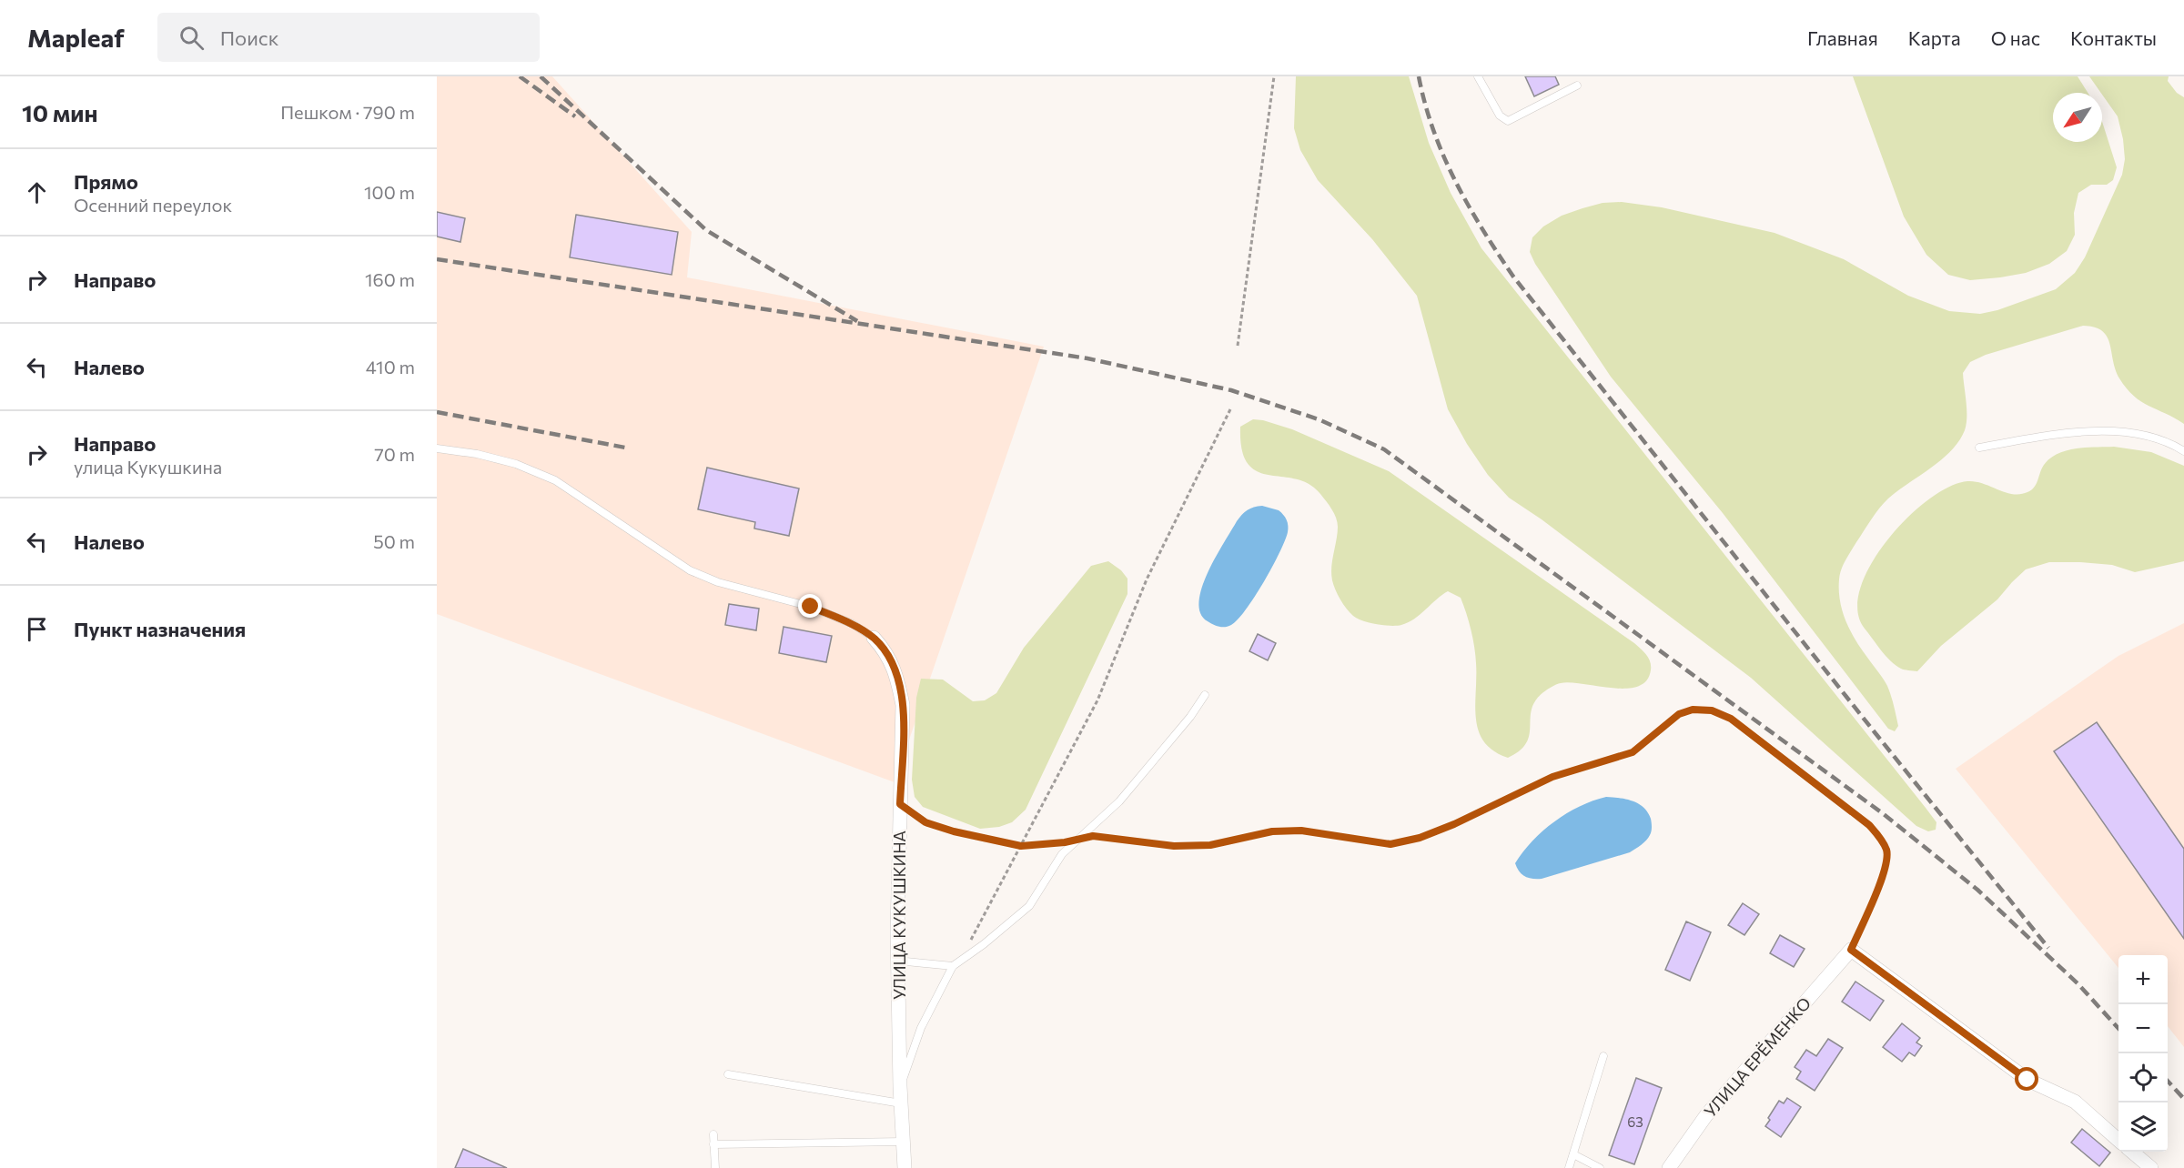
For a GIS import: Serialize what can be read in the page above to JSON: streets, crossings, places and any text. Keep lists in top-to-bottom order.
{
  "streets": {
    "street": ["УЛИЦА КУКУШКИНА", "УЛИЦА ЕРЁМЕНКО"]
  },
  "house_numbers": ["63"],
  "north": "bottom left",
  "page": {
    "header": "Mapleaf",
    "search": "Поиск",
    "nav": [
      "Главная",
      "Карта",
      "О нас",
      "Контакты"
    ],
    "heading": ["10 мин", "Пешком · 790 m"],
    "list": [
      ["Прямо", "Осенний переулок", "100 m"],
      ["Направо", "160 m"],
      ["Налево", "410 m"],
      ["Направо", "улица Кукушкина", "70 m"],
      ["Налево", "50 m"],
      "Пункт назначения"
    ],
    "map_buttons": ["+", "−"]
  }
}
